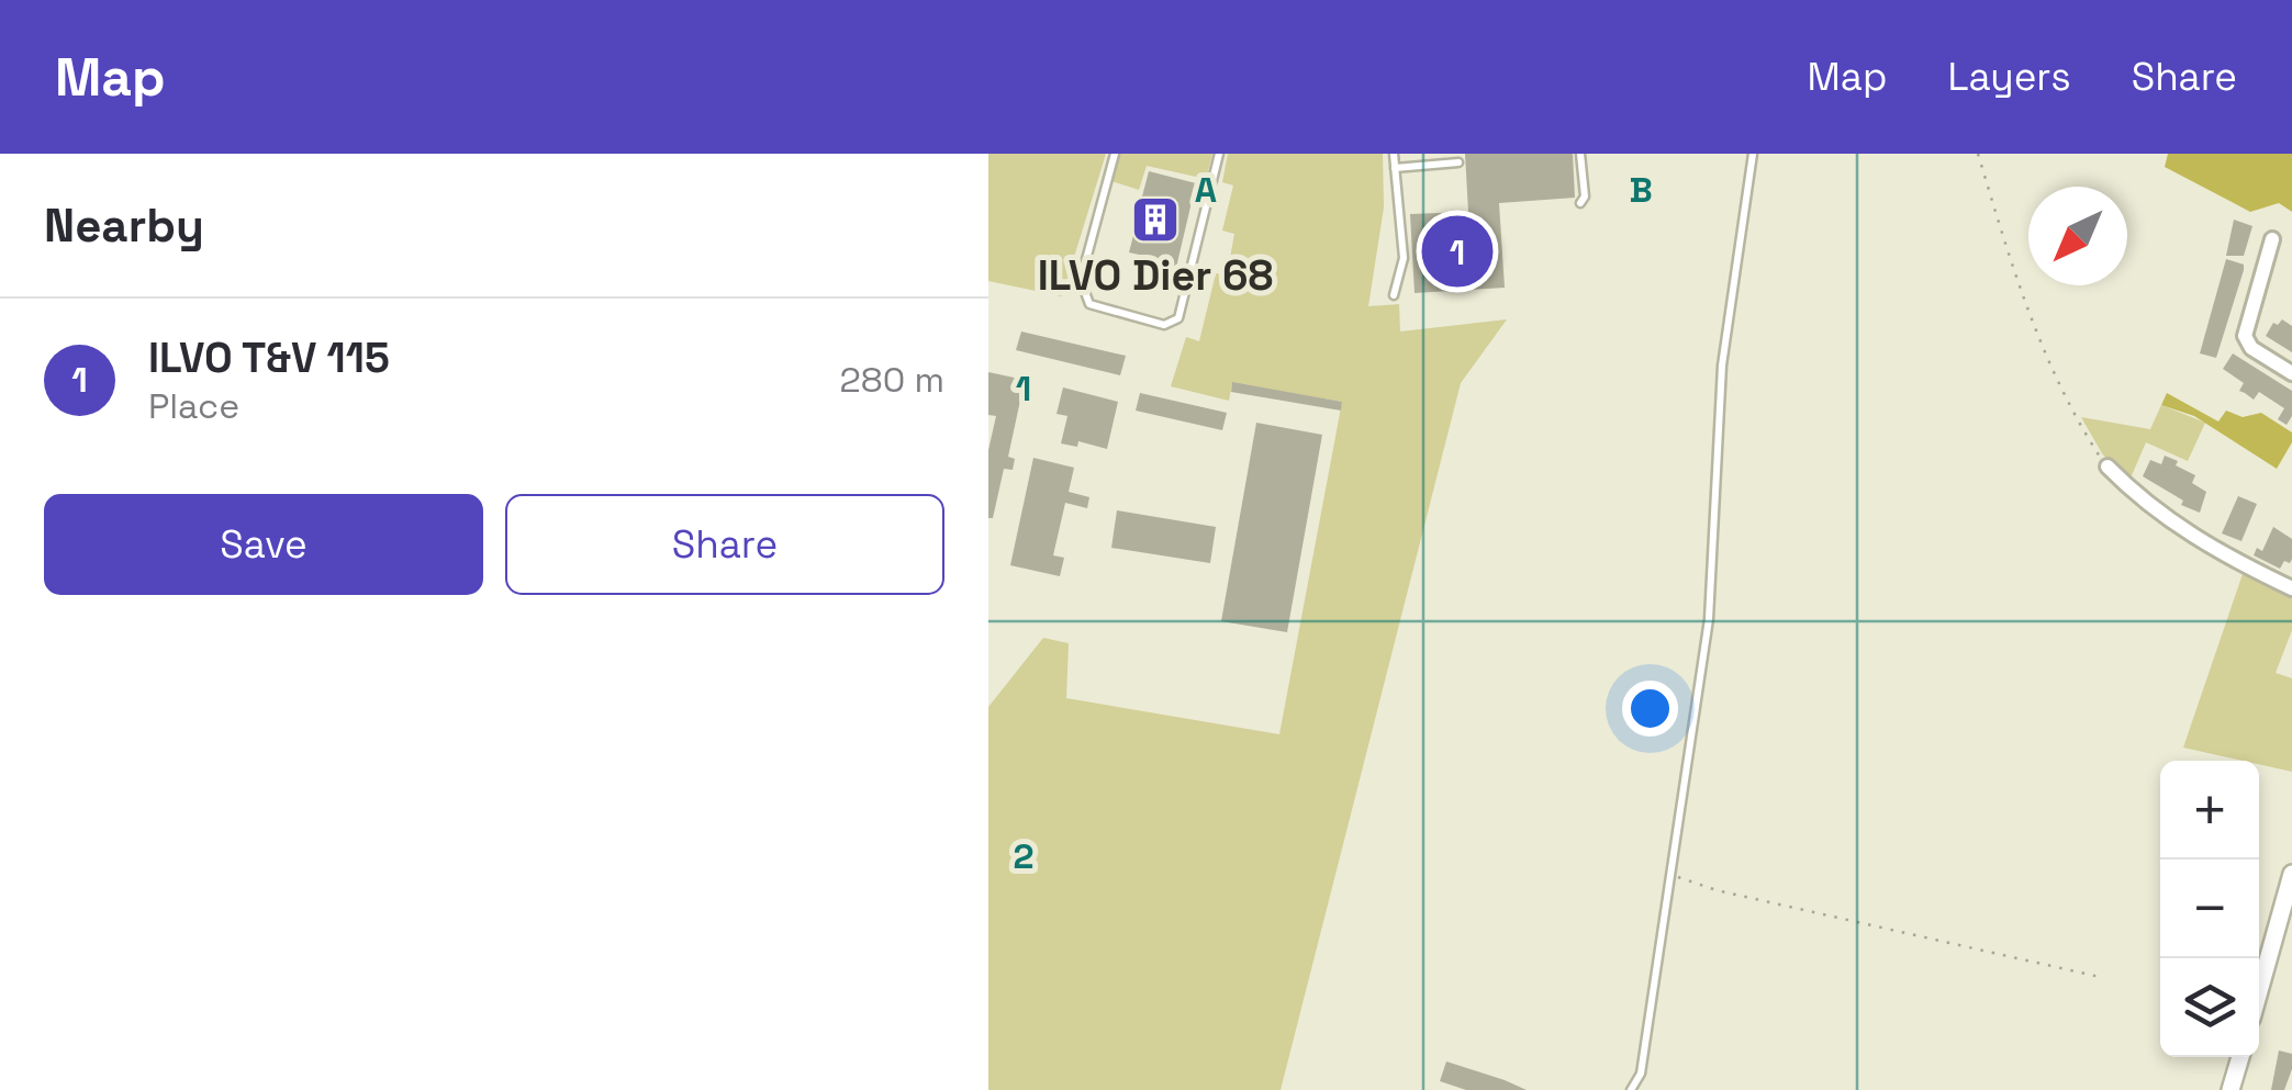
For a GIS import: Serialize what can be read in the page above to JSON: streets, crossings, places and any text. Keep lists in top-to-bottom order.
{
  "places": {
    "building": ["ILVO Dier 68"]
  },
  "north": "bottom left",
  "page": {
    "header": "Map",
    "nav": ["Map", "Layers", "Share"],
    "heading": "Nearby",
    "pins": "1",
    "list": [
      {
        "mark": "1",
        "name": "ILVO T&V 115",
        "note": "Place",
        "value": "280 m"
      }
    ],
    "buttons": ["Save", "Share"],
    "map_buttons": ["+", "−"]
  },
  "grid": {
    "columns": ["A", "B"],
    "rows": ["1", "2"]
  }
}
